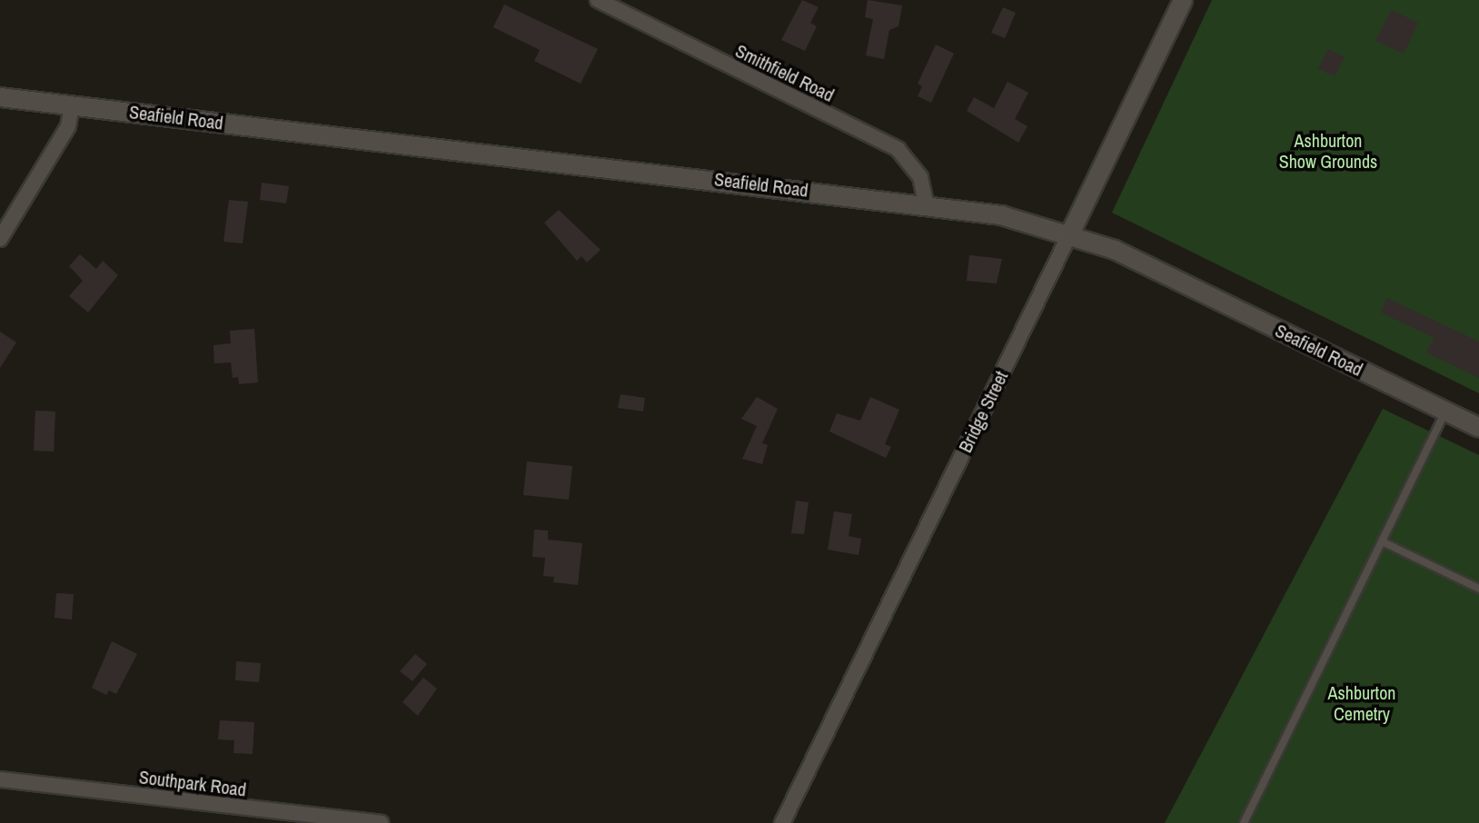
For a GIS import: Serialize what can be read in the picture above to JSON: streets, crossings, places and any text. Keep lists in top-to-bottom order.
{
  "streets": {
    "street": [
      "Smithfield Road",
      "Seafield Road",
      "Bridge Street",
      "Southpark Road"
    ]
  },
  "crossings": [
    ["Smithfield Road", "Seafield Road"],
    ["Seafield Road", "Bridge Street"]
  ],
  "parks": ["Ashburton Show Grounds", "Ashburton Cemetry"]
}
